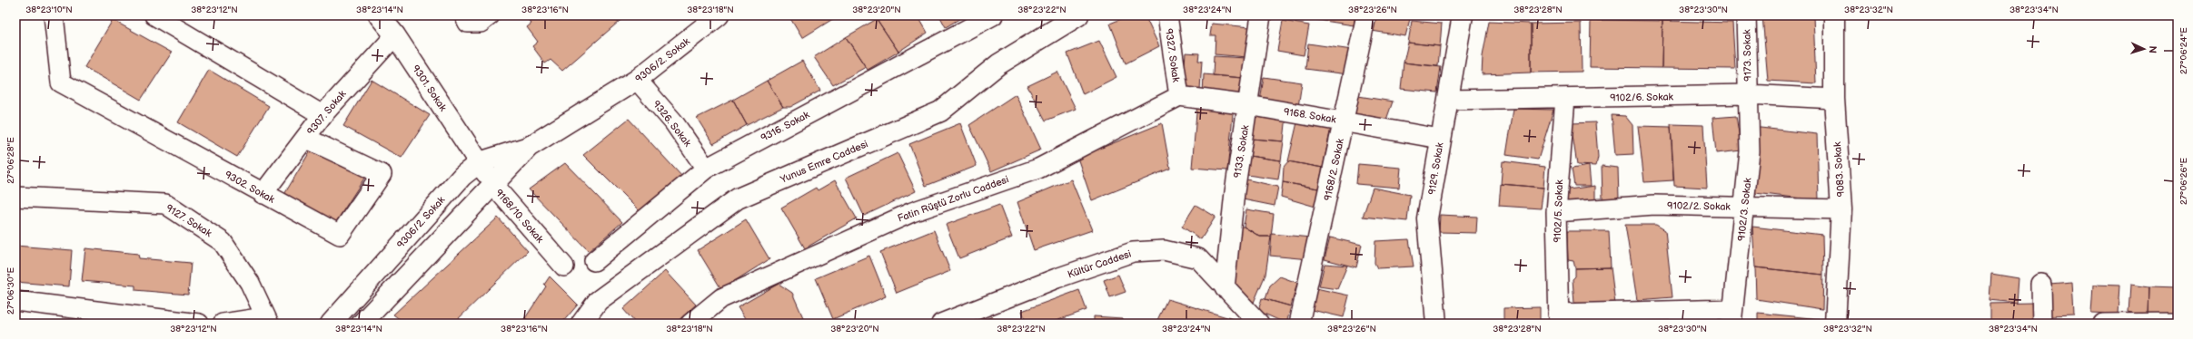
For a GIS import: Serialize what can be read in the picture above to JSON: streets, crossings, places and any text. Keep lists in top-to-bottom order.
{
  "streets": {
    "street": [
      "9327. Sokak",
      "9173. Sokak",
      "9306/2. Sokak",
      "9301. Sokak",
      "9102/6. Sokak",
      "9307. Sokak",
      "9168. Sokak",
      "9326. Sokak",
      "9316. Sokak",
      "9133. Sokak",
      "Yunus Emre Caddesi",
      "9129. Sokak",
      "9168/2. Sokak",
      "9083. Sokak",
      "9302. Sokak",
      "Fatin Rüştü Zorlu Caddesi",
      "9102/2. Sokak",
      "9102/3. Sokak",
      "9102/5. Sokak",
      "9168/10. Sokak",
      "9127. Sokak",
      "Kültür Caddesi"
    ]
  },
  "crossings": [
    ["9327. Sokak", "9168. Sokak"],
    ["9327. Sokak", "Fatin Rüştü Zorlu Caddesi"],
    ["9173. Sokak", "9102/6. Sokak"],
    ["9173. Sokak", "9102/3. Sokak"],
    ["9306/2. Sokak", "9301. Sokak"],
    ["9306/2. Sokak", "9326. Sokak"],
    ["9306/2. Sokak", "9168/10. Sokak"],
    ["9301. Sokak", "9307. Sokak"],
    ["9301. Sokak", "9168/10. Sokak"],
    ["9102/6. Sokak", "9129. Sokak"],
    ["9102/6. Sokak", "9083. Sokak"],
    ["9102/6. Sokak", "9102/3. Sokak"],
    ["9102/6. Sokak", "9102/5. Sokak"],
    ["9307. Sokak", "9302. Sokak"],
    ["9168. Sokak", "9133. Sokak"],
    ["9168. Sokak", "9129. Sokak"],
    ["9168. Sokak", "9168/2. Sokak"],
    ["9168. Sokak", "Fatin Rüştü Zorlu Caddesi"],
    ["9326. Sokak", "9316. Sokak"],
    ["9133. Sokak", "Kültür Caddesi"],
    ["9083. Sokak", "9102/2. Sokak"],
    ["9102/2. Sokak", "9102/3. Sokak"],
    ["9102/2. Sokak", "9102/5. Sokak"]
  ],
  "north": "right",
  "coordinates": [
    "38°23'10\"N",
    "38°23'12\"N",
    "38°23'14\"N",
    "38°23'16\"N",
    "38°23'18\"N",
    "38°23'20\"N",
    "38°23'22\"N",
    "38°23'24\"N",
    "38°23'26\"N",
    "38°23'28\"N",
    "38°23'30\"N",
    "38°23'32\"N",
    "38°23'34\"N",
    "27°06'24\"E",
    "27°06'28\"E",
    "27°06'26\"E",
    "27°06'30\"E"
  ]
}
